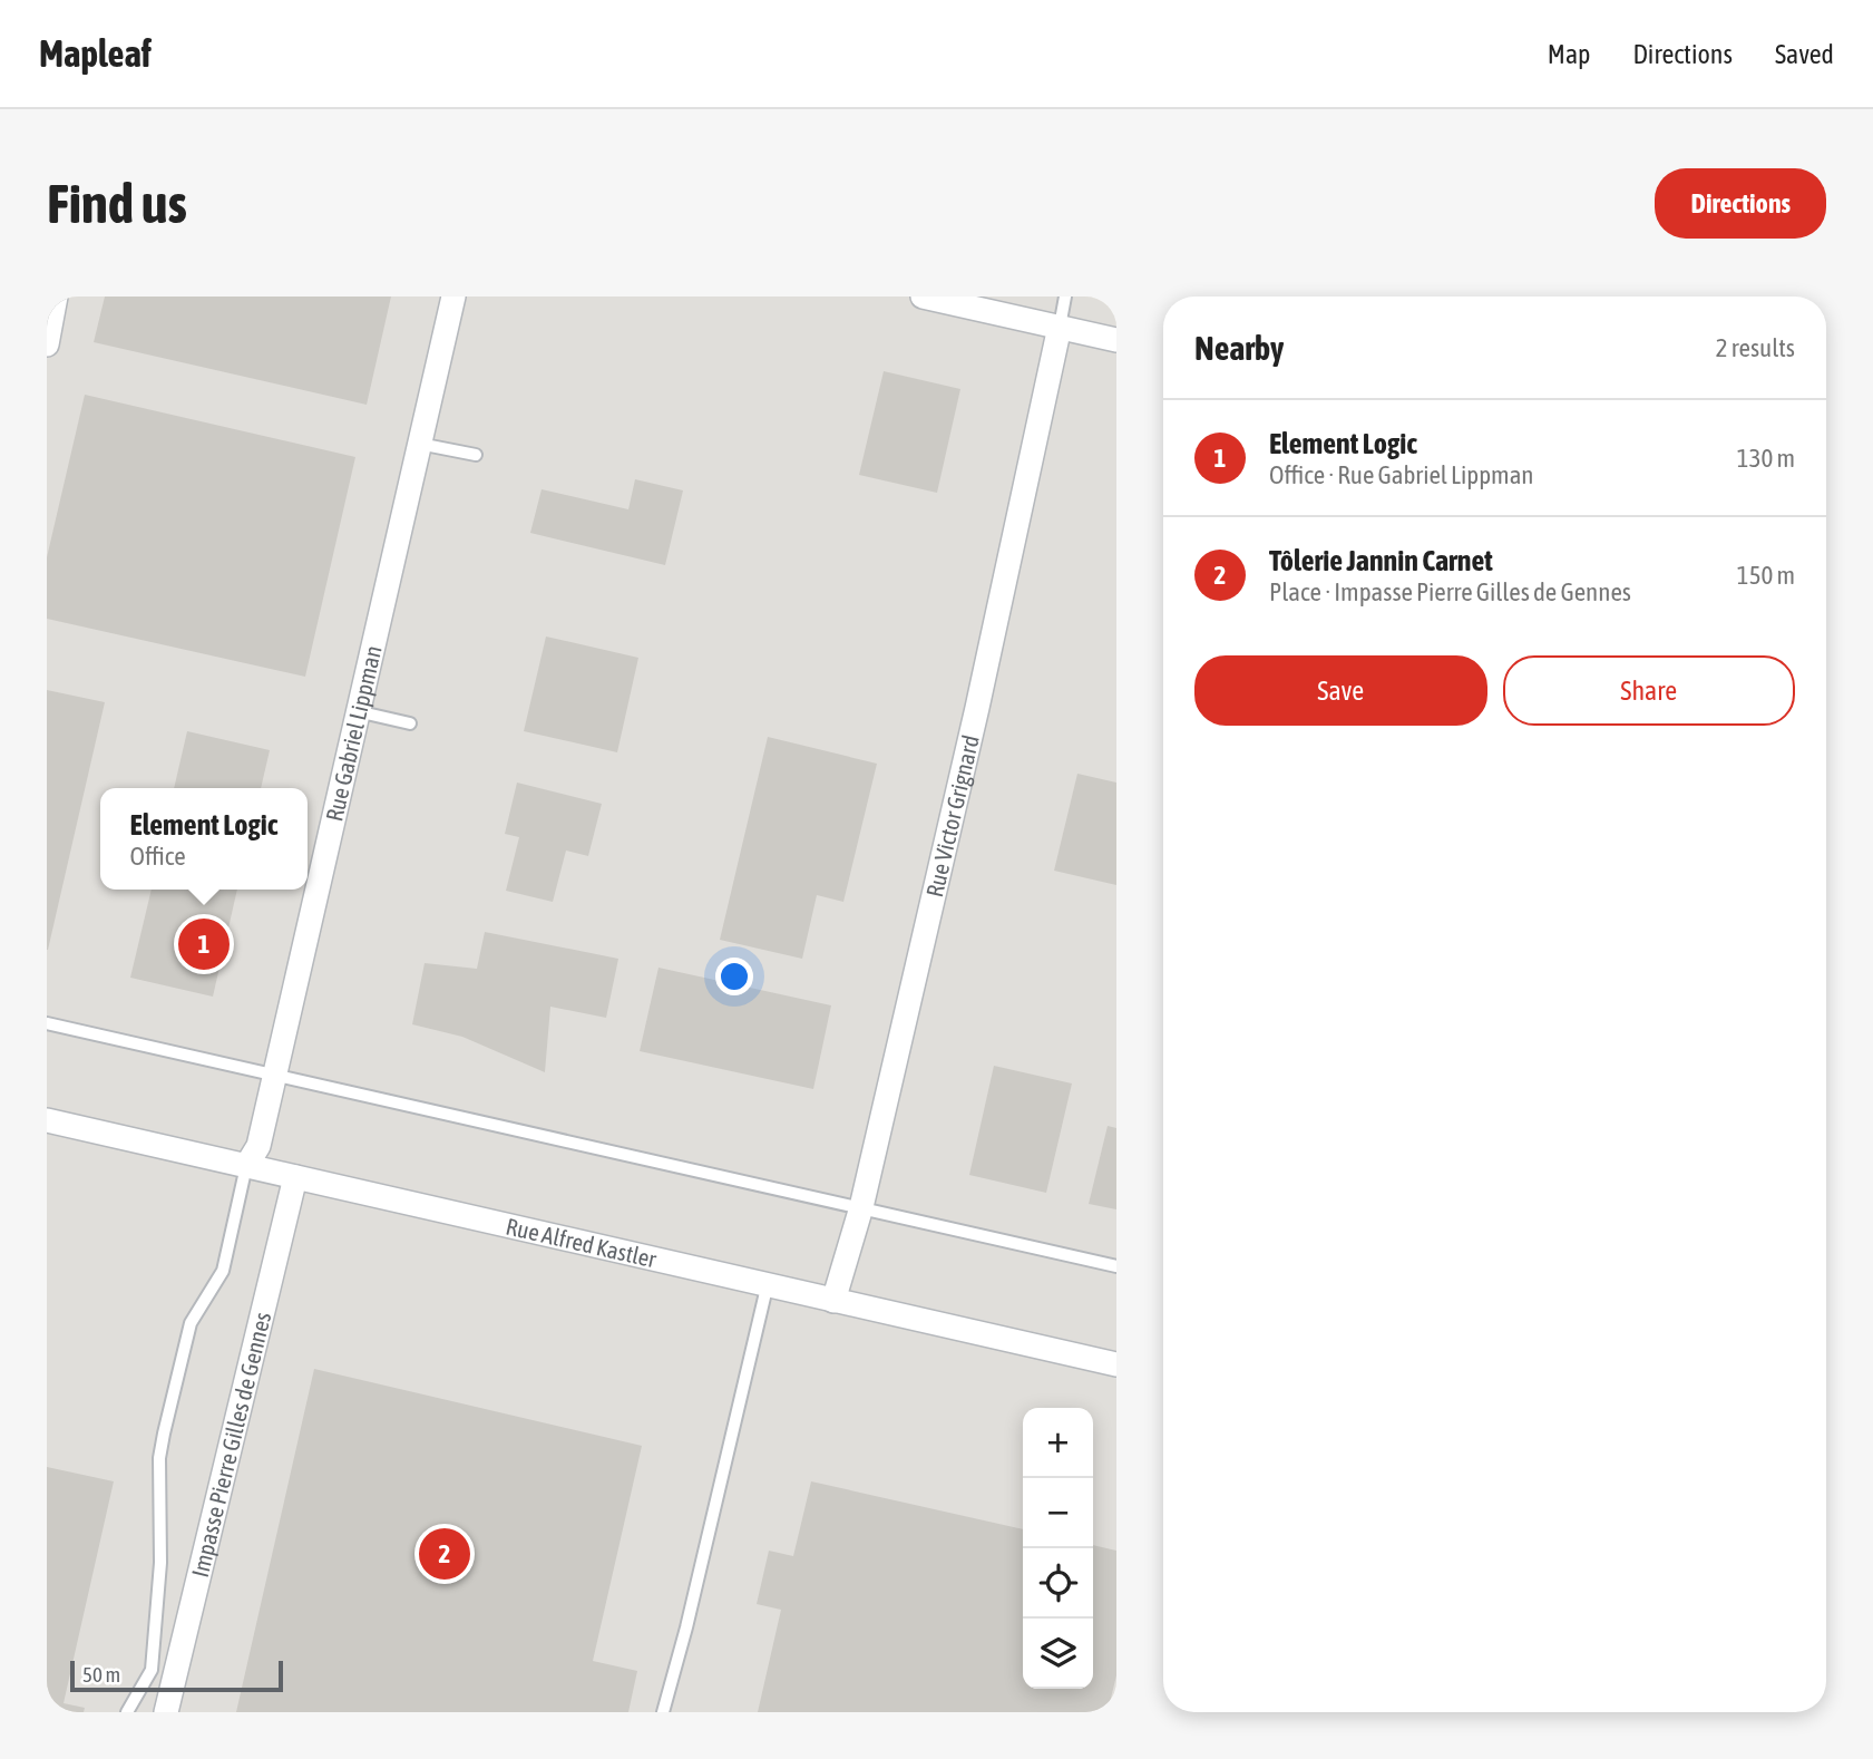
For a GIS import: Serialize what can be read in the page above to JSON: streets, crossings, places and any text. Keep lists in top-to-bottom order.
{
  "streets": {
    "street": [
      "Rue Gabriel Lippman",
      "Rue Victor Grignard",
      "Rue Alfred Kastler",
      "Impasse Pierre Gilles de Gennes"
    ]
  },
  "crossings": [
    ["Rue Gabriel Lippman", "Rue Alfred Kastler"],
    ["Rue Victor Grignard", "Rue Alfred Kastler"],
    ["Rue Alfred Kastler", "Impasse Pierre Gilles de Gennes"]
  ],
  "scale_bar": "50 m",
  "page": {
    "header": "Mapleaf",
    "nav": ["Map", "Directions", "Saved"],
    "buttons": [
      "Directions",
      ["Save", "Share"]
    ],
    "title": "Find us",
    "heading": ["Nearby", "2 results"],
    "list": [
      {
        "mark": "1",
        "name": "Element Logic",
        "note": "Office · Rue Gabriel Lippman",
        "value": "130 m"
      },
      {
        "mark": "2",
        "name": "Tôlerie Jannin Carnet",
        "note": "Place · Impasse Pierre Gilles de Gennes",
        "value": "150 m"
      }
    ],
    "popup": ["Element Logic", "Office"],
    "pins": ["1", "2"],
    "map_buttons": ["+", "−"],
    "scale": "50 m"
  }
}
